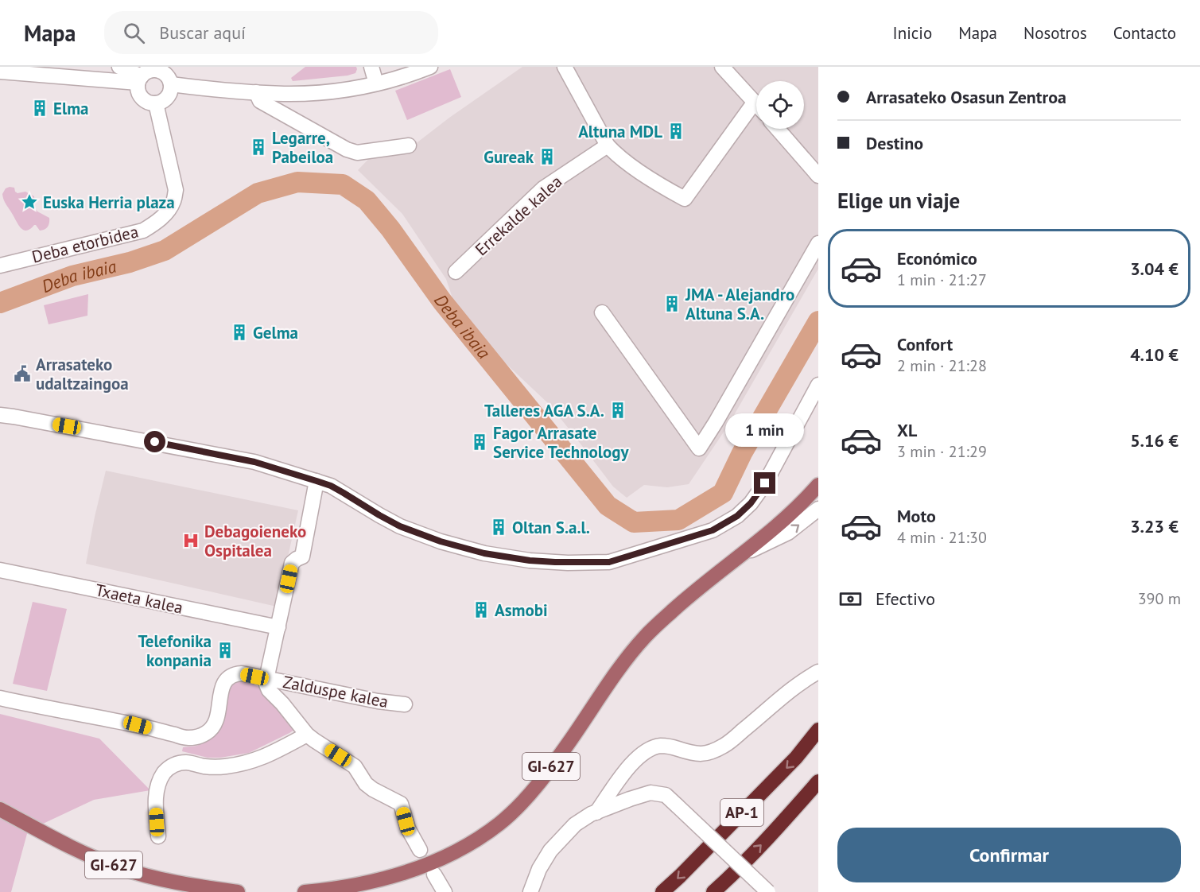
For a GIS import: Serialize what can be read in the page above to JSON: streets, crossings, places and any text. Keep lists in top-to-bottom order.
{
  "streets": {
    "highway": ["AP-1"],
    "main road": ["GI-627"],
    "street": [
      "Errekalde kalea",
      "Deba etorbidea",
      "Txaeta kalea",
      "Zalduspe kalea"
    ]
  },
  "crossings": [
    ["Txaeta kalea", "Zalduspe kalea"]
  ],
  "water": ["Deba ibaia"],
  "places": {
    "building": [
      "Elma",
      "Altuna MDL",
      "Legarre, Pabeiloa",
      "Gureak",
      "JMA - Alejandro Altuna S.A.",
      "Gelma",
      "Talleres AGA S.A.",
      "Fagor Arrasate Service Technology",
      "Oltan S.a.l.",
      "Asmobi",
      "Telefonika konpania"
    ],
    "place": ["Euska Herria plaza"],
    "public building": ["Arrasateko udaltzaingoa"],
    "hospital": ["Debagoieneko Ospitalea"]
  },
  "page": {
    "header": "Mapa",
    "search": "Buscar aquí",
    "nav": [
      "Inicio",
      "Mapa",
      "Nosotros",
      "Contacto"
    ],
    "banner": ["Arrasateko Osasun Zentroa", "Destino"],
    "heading": "Elige un viaje",
    "list": [
      {
        "name": "Económico",
        "note": "1 min · 21:27",
        "value": "3.04 €"
      },
      {
        "name": "Confort",
        "note": "2 min · 21:28",
        "value": "4.10 €"
      },
      {
        "name": "XL",
        "note": "3 min · 21:29",
        "value": "5.16 €"
      },
      {
        "name": "Moto",
        "note": "4 min · 21:30",
        "value": "3.23 €"
      }
    ],
    "bubble": "1 min",
    "pay": ["Efectivo", "390 m"],
    "buttons": "Confirmar"
  }
}
